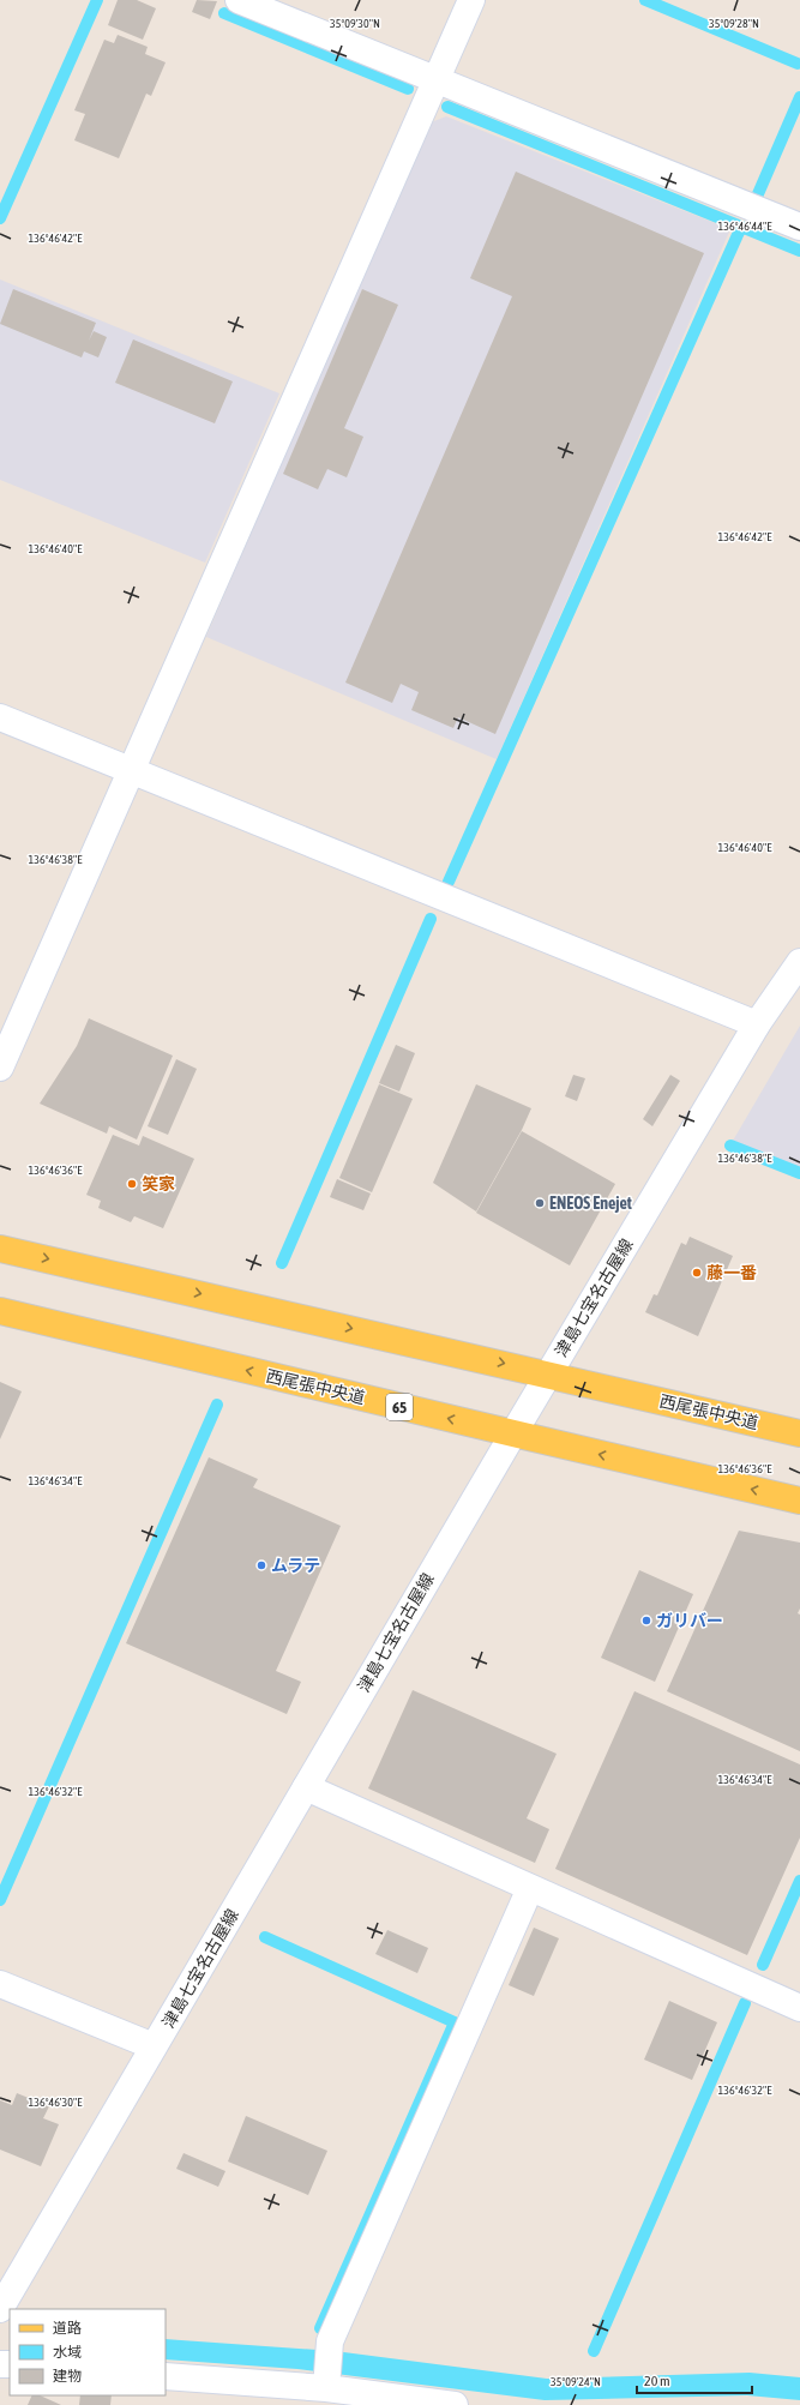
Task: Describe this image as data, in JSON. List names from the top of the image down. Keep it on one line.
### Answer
{"streets":{"main road":["西尾張中央道","65"],"street":["津島七宝名古屋線"]},"crossings":[["津島七宝名古屋線","西尾張中央道"]],"places":["笑家","ENEOS Enejet","藤一番","ムラテ","ガリバー"],"legend":["道路","水域","建物"],"scale_bar":"20 m","coordinates":["35°09'30\"N","35°09'28\"N","136°46'44\"E","136°46'42\"E","136°46'40\"E","136°46'38\"E","136°46'36\"E","136°46'34\"E","136°46'32\"E","136°46'30\"E","35°09'24\"N"]}
